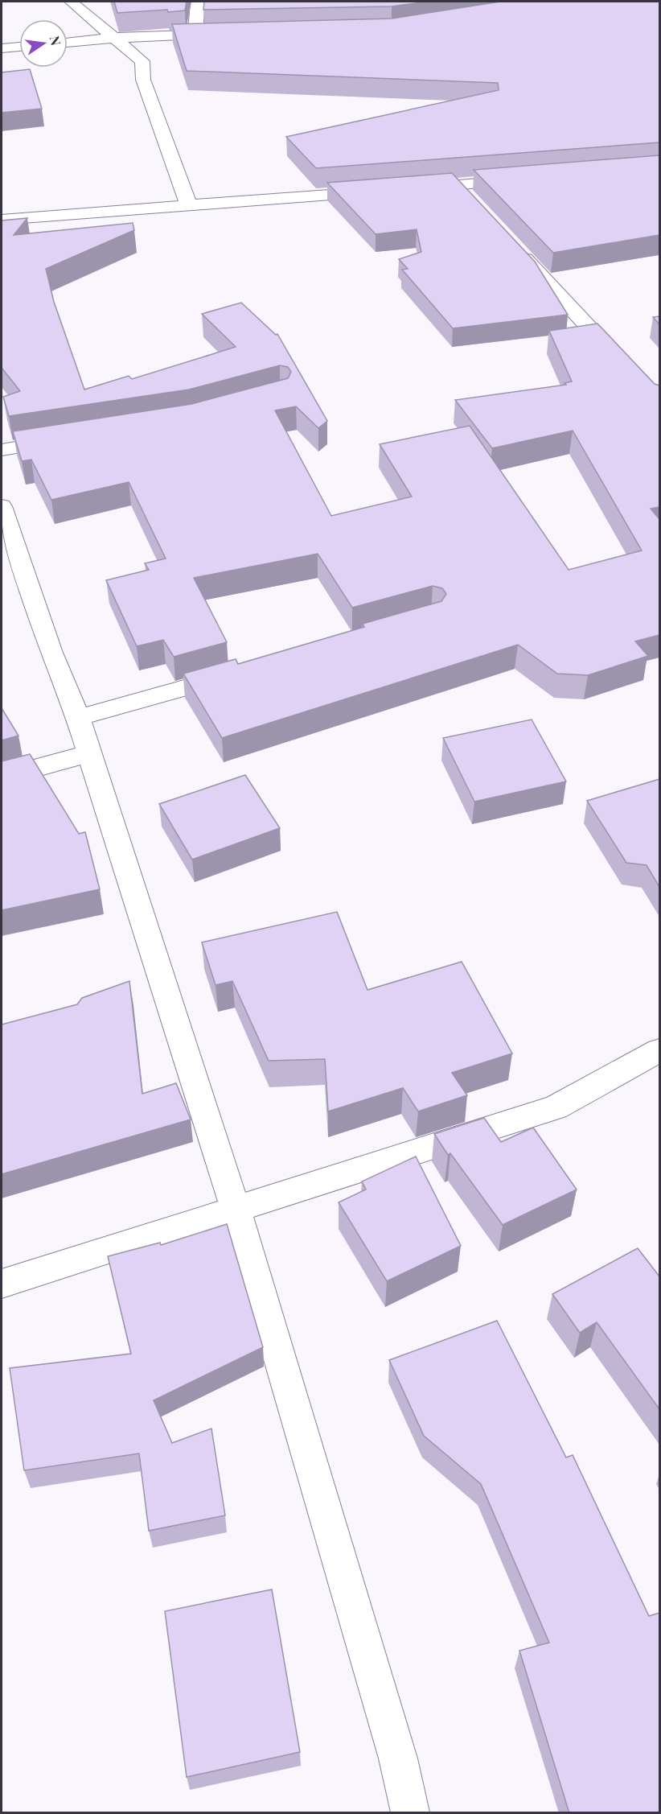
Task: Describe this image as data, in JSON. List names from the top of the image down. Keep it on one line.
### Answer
{"north":"right"}
